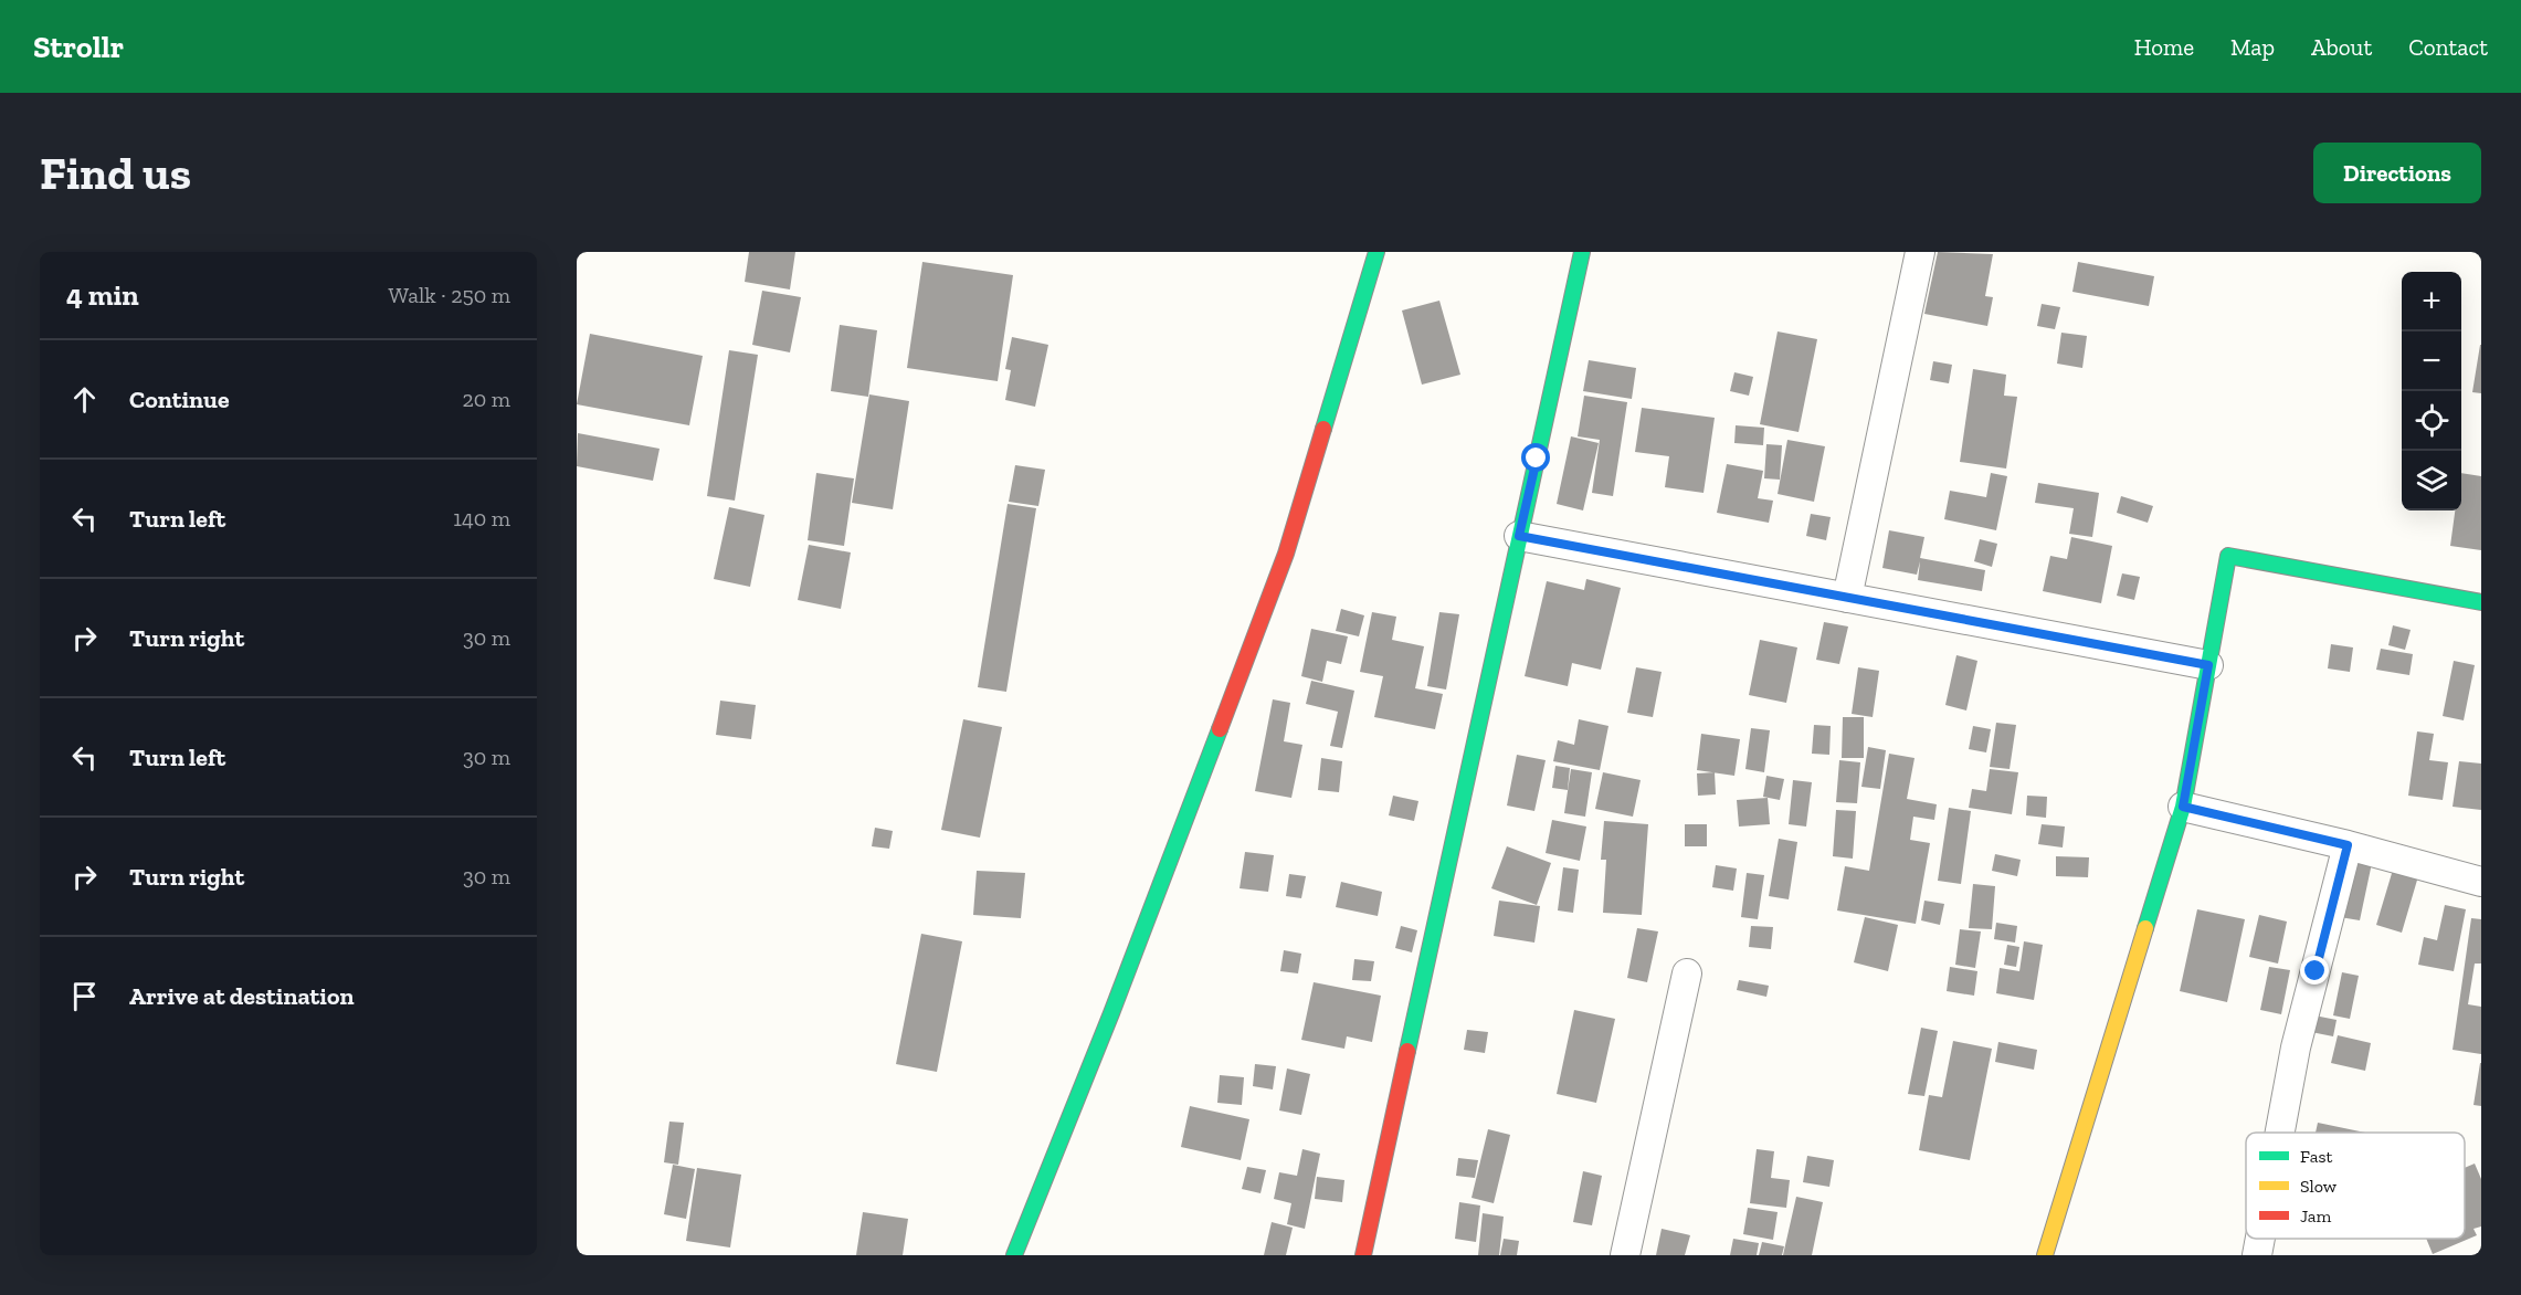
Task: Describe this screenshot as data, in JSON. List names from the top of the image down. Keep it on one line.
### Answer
{"legend":["Fast","Slow","Jam"],"page":{"header":"Strollr","nav":["Home","Map","About","Contact"],"buttons":"Directions","title":"Find us","heading":["4 min","Walk · 250 m"],"map_buttons":["+","−"],"list":[["Continue","20 m"],["Turn left","140 m"],["Turn right","30 m"],["Turn left","30 m"],["Turn right","30 m"],"Arrive at destination"]}}
